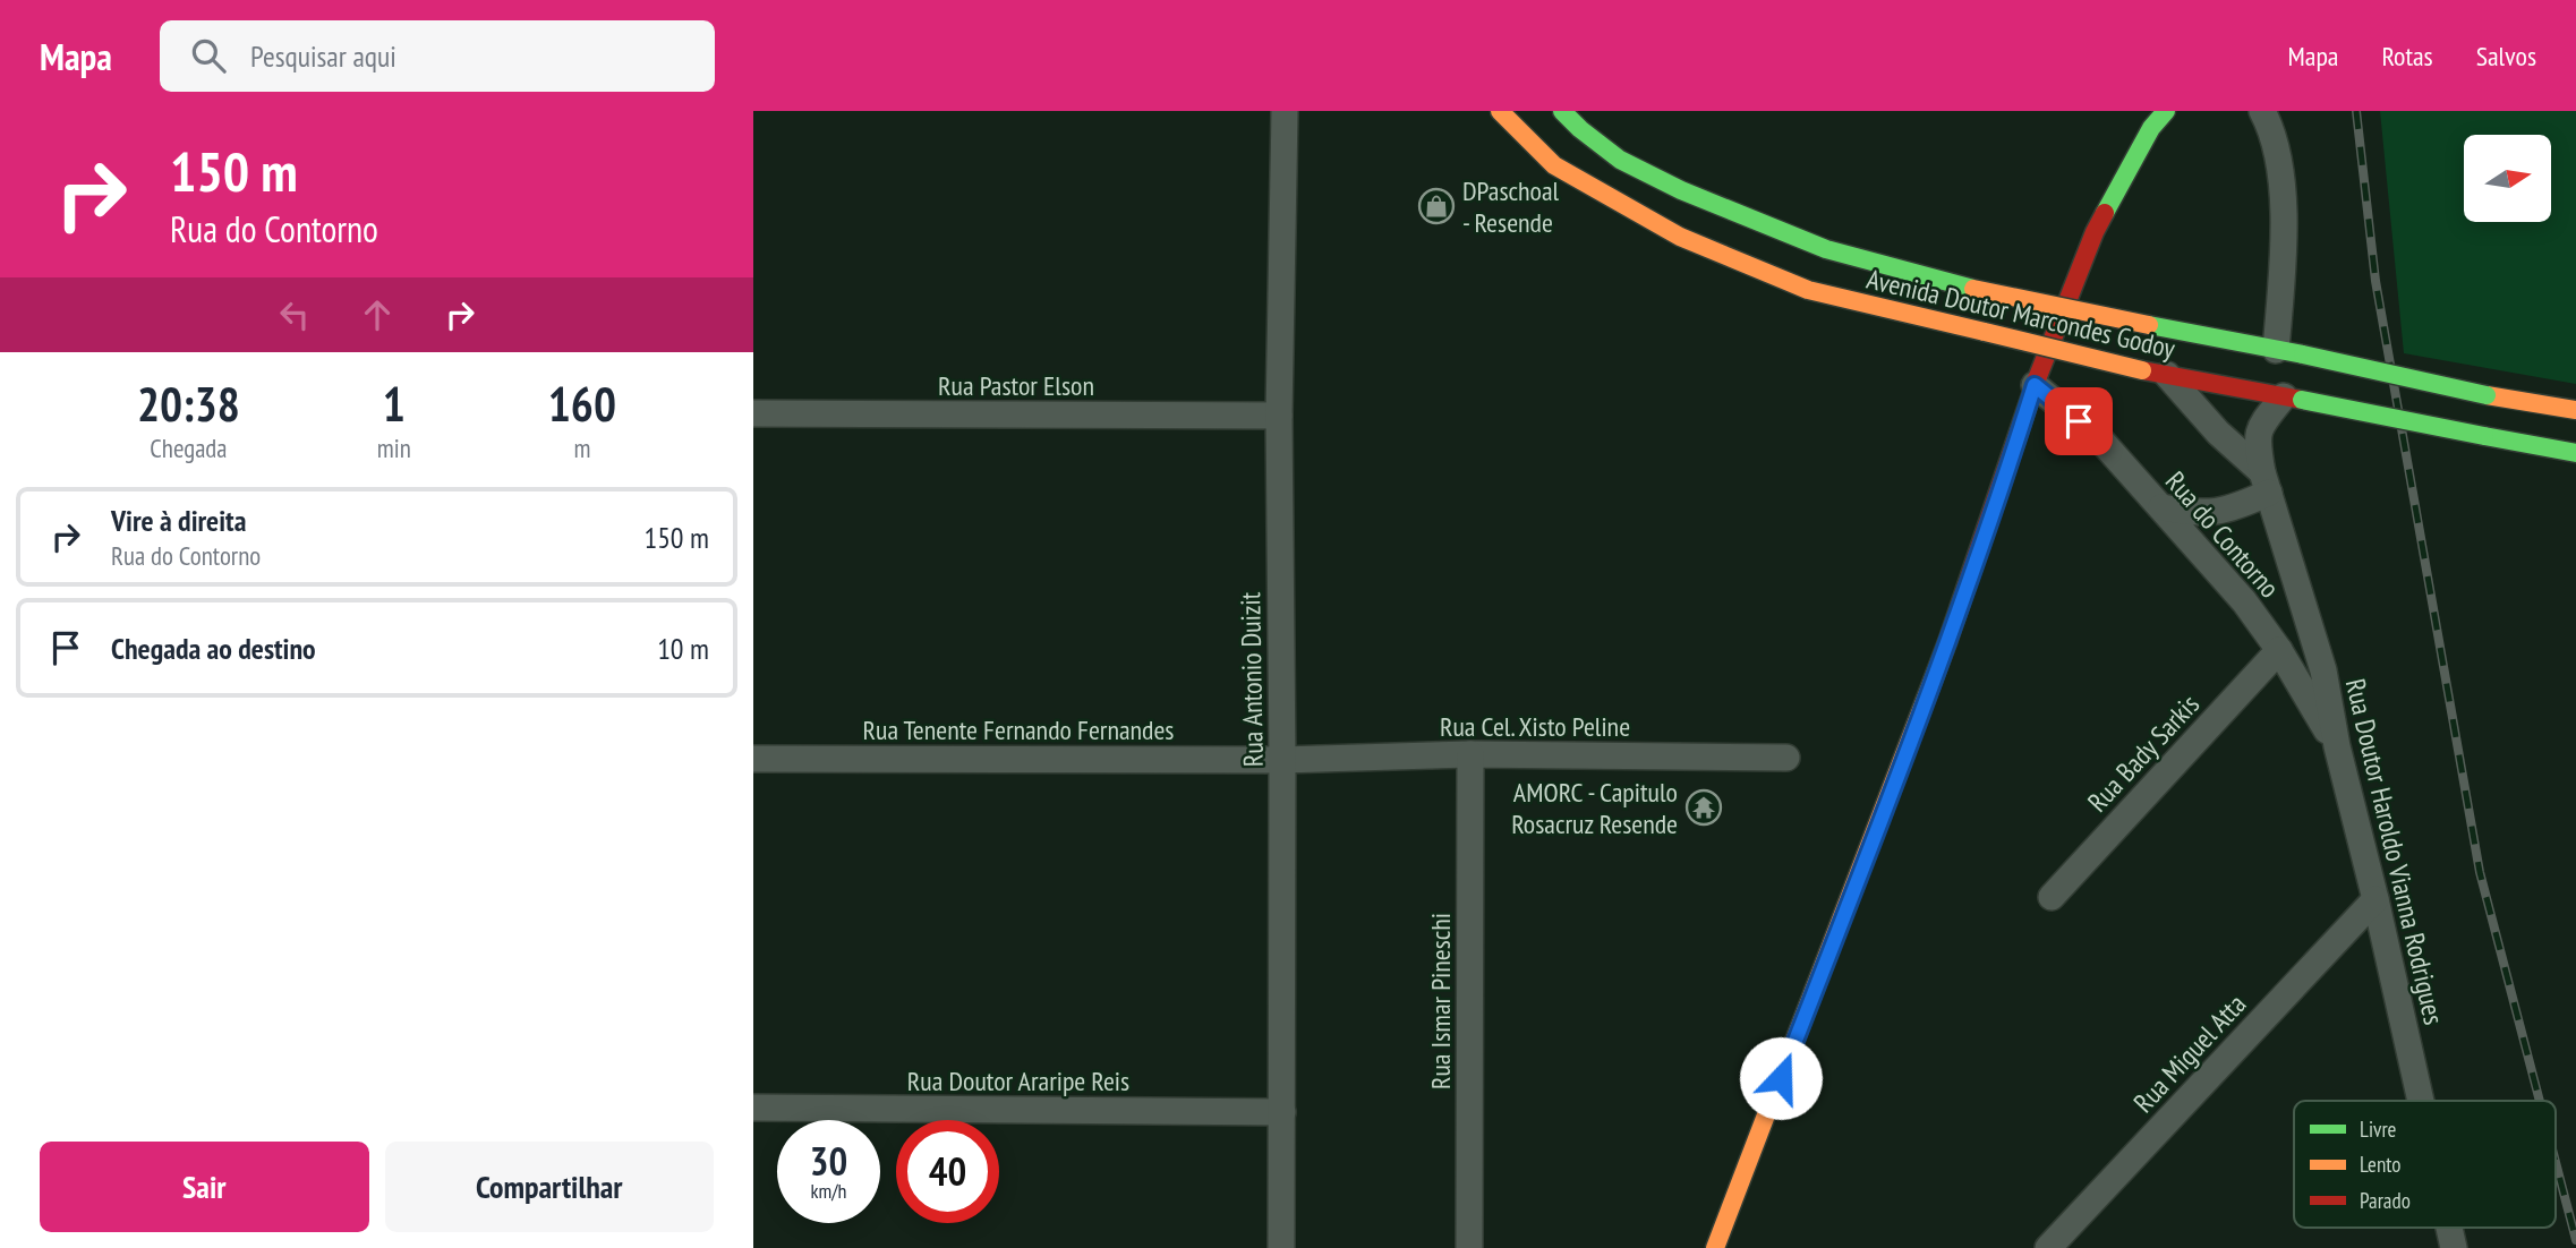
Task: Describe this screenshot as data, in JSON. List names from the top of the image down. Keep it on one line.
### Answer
{"streets":{"main road":["Avenida Doutor Marcondes Godoy"],"street":["Rua Pastor Elson","Rua do Contorno","Rua Antonio Duizit","Rua Cel. Xisto Peline","Rua Tenente Fernando Fernandes","Rua Bady Sarkis","Rua Doutor Haroldo Vianna Rodrigues","Rua Ismar Pineschi","Rua Miguel Atta","Rua Doutor Araripe Reis"]},"crossings":[["Avenida Doutor Marcondes Godoy","Rua Doutor Haroldo Vianna Rodrigues"],["Rua Pastor Elson","Rua Antonio Duizit"],["Rua do Contorno","Rua Bady Sarkis"],["Rua do Contorno","Rua Doutor Haroldo Vianna Rodrigues"],["Rua Antonio Duizit","Rua Cel. Xisto Peline"],["Rua Antonio Duizit","Rua Tenente Fernando Fernandes"],["Rua Antonio Duizit","Rua Doutor Araripe Reis"],["Rua Cel. Xisto Peline","Rua Tenente Fernando Fernandes"],["Rua Cel. Xisto Peline","Rua Ismar Pineschi"],["Rua Doutor Haroldo Vianna Rodrigues","Rua Miguel Atta"]],"places":{"shop":["DPaschoal - Resende"],"temple":["AMORC - Capitulo Rosacruz Resende"]},"legend":["Livre","Lento","Parado"],"north":"right","page":{"header":"Mapa","search":"Pesquisar aqui","nav":["Mapa","Rotas","Salvos"],"turn":["150 m","Rua do Contorno"],"eta":["20:38","Chegada","1","min","160","m"],"list":[{"name":"Vire à direita","note":"Rua do Contorno","value":"150 m"},{"name":"Chegada ao destino","value":"10 m"}],"speed":"30 km/h","limit":"40","buttons":["Sair","Compartilhar"]}}
